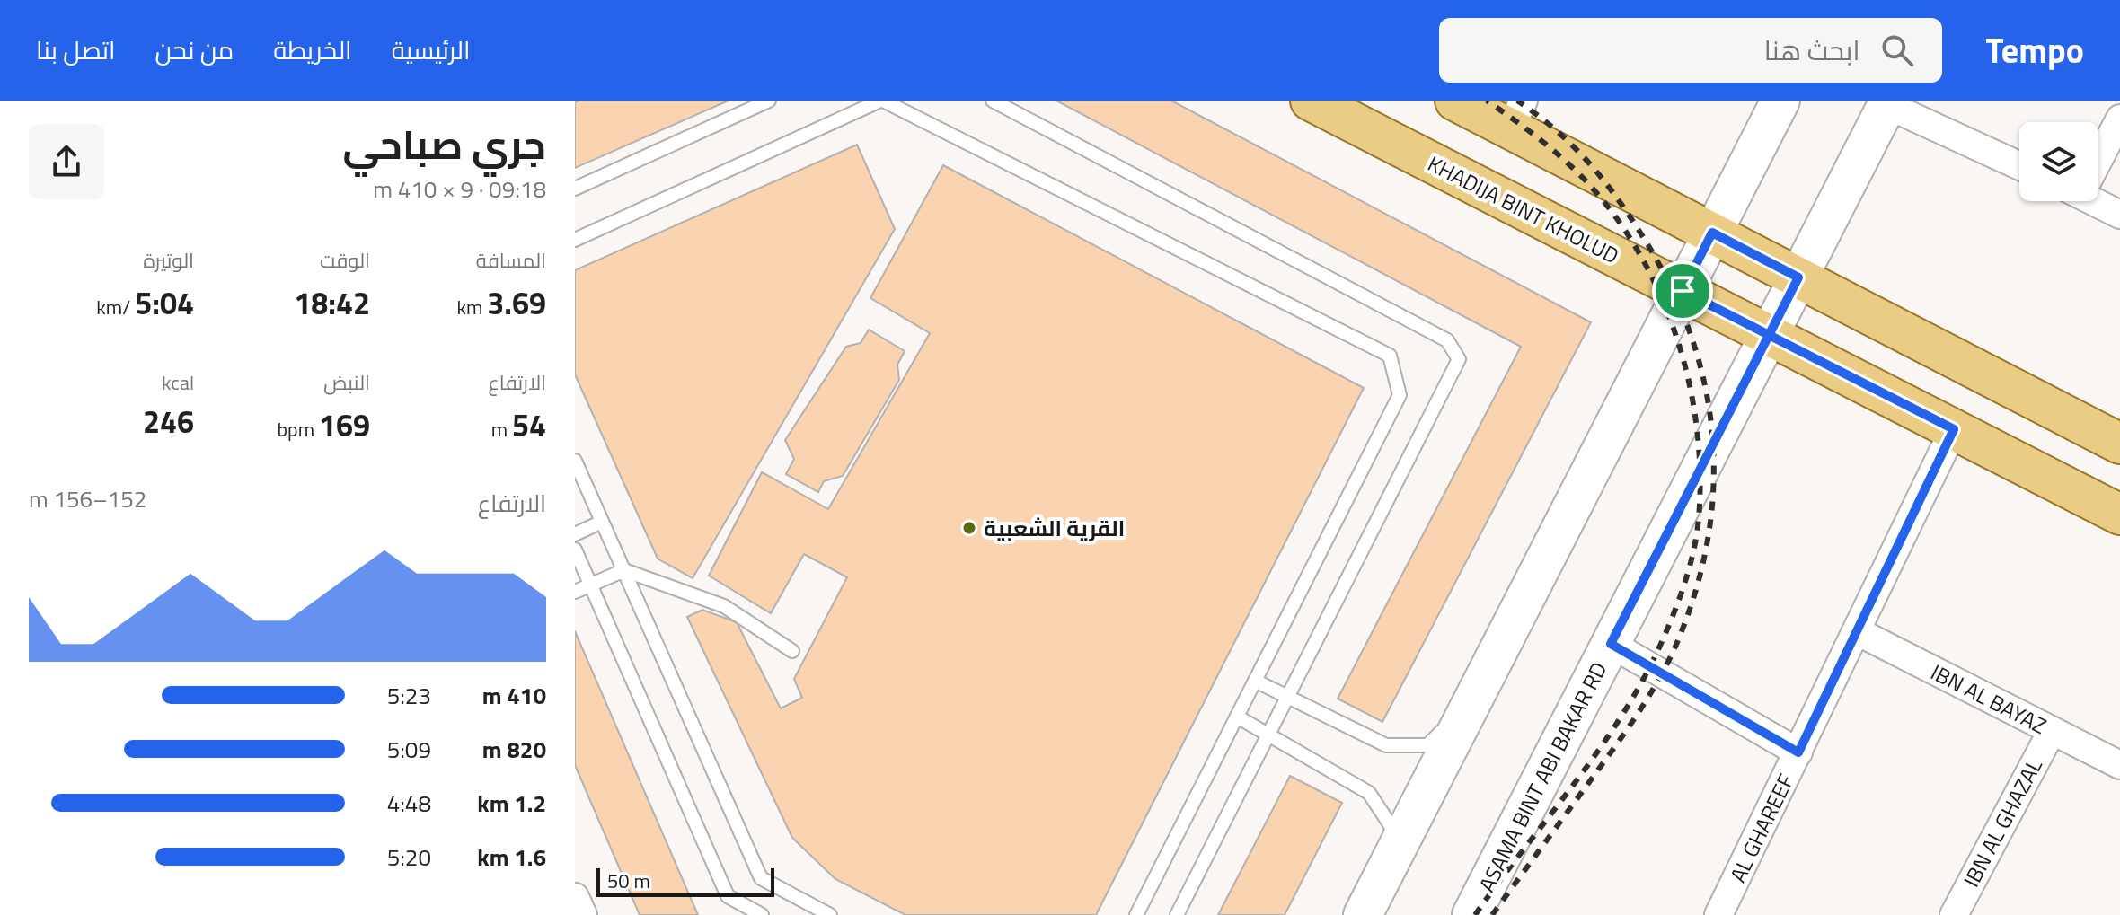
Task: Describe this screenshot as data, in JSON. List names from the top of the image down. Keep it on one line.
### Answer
{"streets":{"main road":["KHADIJA BINT KHOLUD","ASAMA BINT ABI BAKAR RD"],"street":["IBN AL BAYAZ","IBN AL GHAZAL","AL GHAREEF"]},"crossings":[["KHADIJA BINT KHOLUD","ASAMA BINT ABI BAKAR RD"],["KHADIJA BINT KHOLUD","AL GHAREEF"],["IBN AL BAYAZ","IBN AL GHAZAL"],["IBN AL BAYAZ","AL GHAREEF"]],"places":["القرية الشعبية"],"scale_bar":"50 m","page":{"header":"Tempo","search":"ابحث هنا","nav":["الرئيسية","الخريطة","من نحن","اتصل بنا"],"heading":["جري صباحي","09:18 · 9 × 410 m"],"stats":[["المسافة","3.69 km"],["الوقت","18:42"],["الوتيرة","5:04 /km"],["الارتفاع","54 m"],["النبض","169 bpm"],["kcal","246"]],"chart":["الارتفاع","152–156 m"],"list":[{"name":"410 m","note":"5:23"},{"name":"820 m","note":"5:09"},{"name":"1.2 km","note":"4:48"},{"name":"1.6 km","note":"5:20"}],"scale":"50 m"}}
